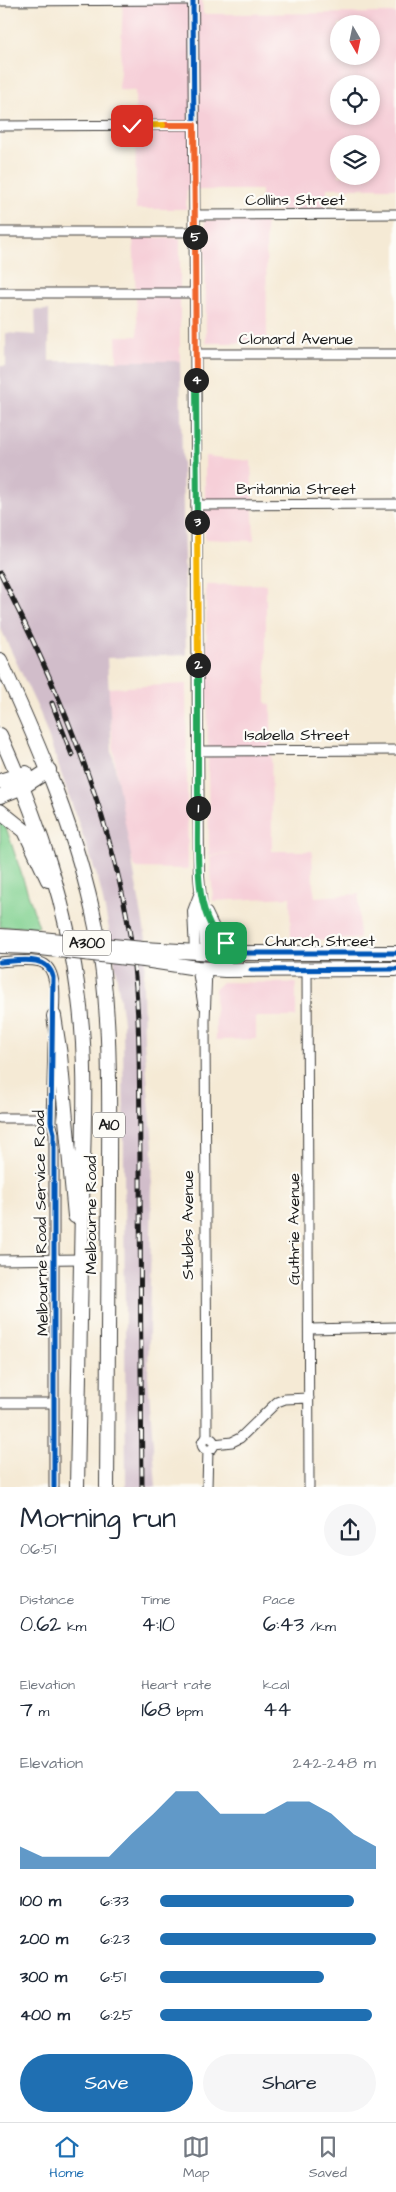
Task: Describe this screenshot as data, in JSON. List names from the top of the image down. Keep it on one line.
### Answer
{"streets":{"highway":["Church Street","A300","A10","Melbourne Road"],"street":["Collins Street","Clonard Avenue","Britannia Street","Isabella Street","Melbourne Road Service Road","Stubbs Avenue","Guthrie Avenue"]},"crossings":[["Church Street","Stubbs Avenue"],["Church Street","Guthrie Avenue"],["A10","Melbourne Road"]],"north":"bottom","page":{"pins":["5","4","3","2","1"],"heading":["Morning run","06:51"],"stats":[["Distance","0.62 km"],["Time","4:10"],["Pace","6:43 /km"],["Elevation","7 m"],["Heart rate","168 bpm"],["kcal","44"]],"chart":["Elevation","242–248 m"],"list":[{"name":"100 m","note":"6:33"},{"name":"200 m","note":"6:23"},{"name":"300 m","note":"6:51"},{"name":"400 m","note":"6:25"}],"buttons":["Save","Share"],"tabs":["Home","Map","Saved"]}}
